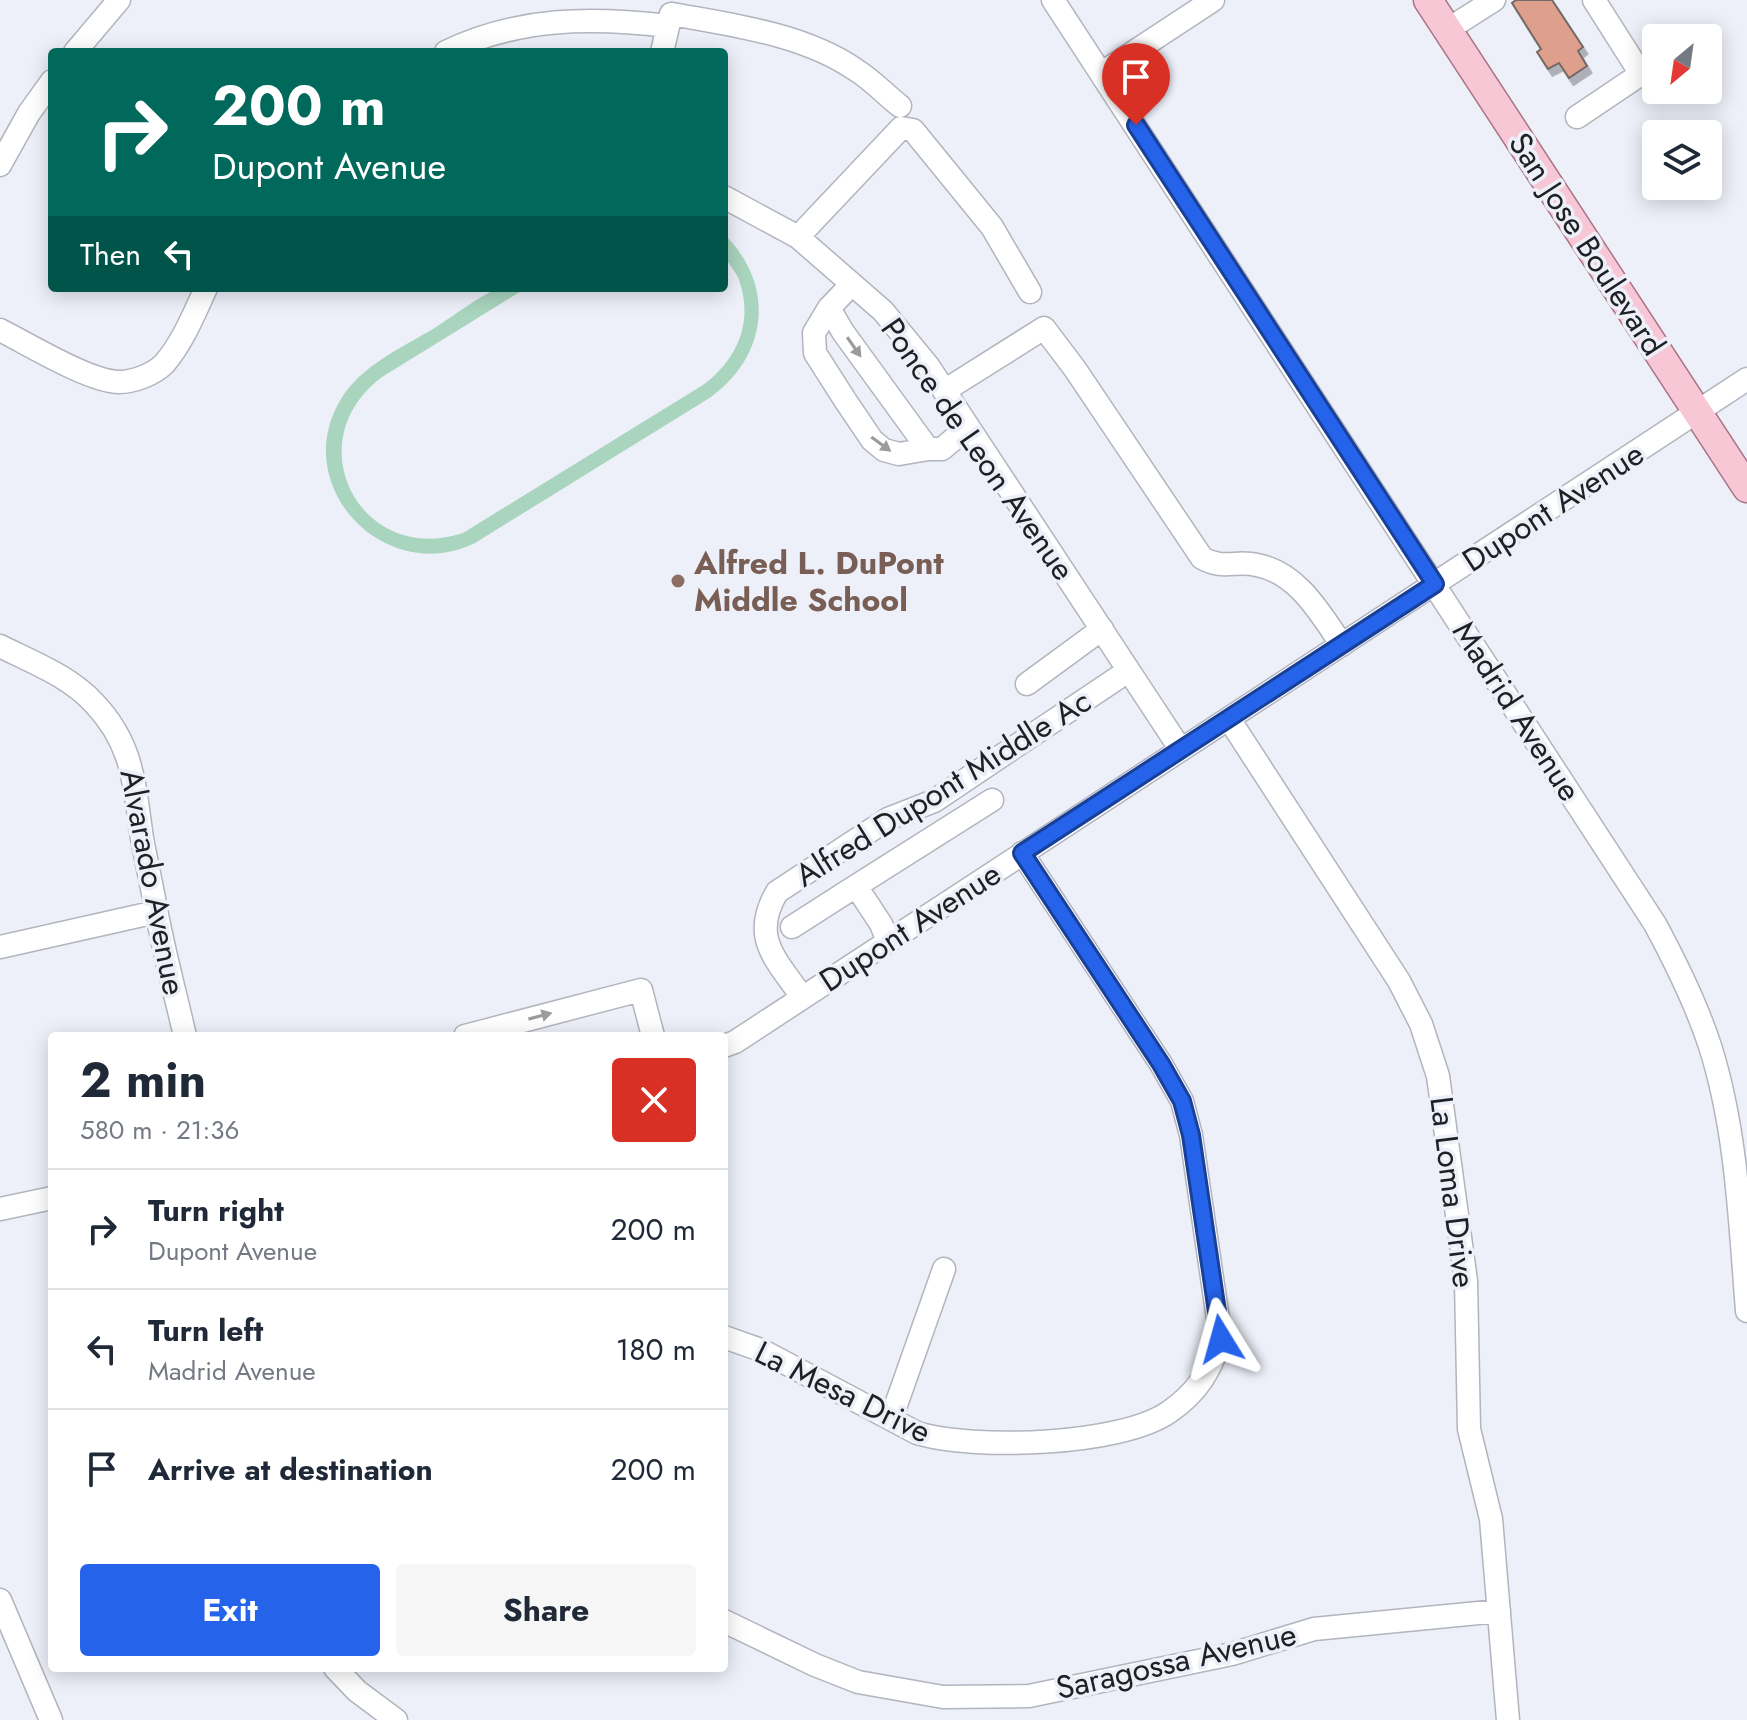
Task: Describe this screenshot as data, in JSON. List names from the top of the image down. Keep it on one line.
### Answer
{"streets":{"main road":["San Jose Boulevard"],"street":["Ponce de Leon Avenue","Dupont Avenue","Madrid Avenue","Alfred Dupont Middle Ac","Alvarado Avenue","La Loma Drive","La Mesa Drive","Saragossa Avenue"]},"crossings":[["San Jose Boulevard","Dupont Avenue"],["Ponce de Leon Avenue","Dupont Avenue"],["Ponce de Leon Avenue","Alfred Dupont Middle Ac"],["Dupont Avenue","Madrid Avenue"],["Dupont Avenue","Alfred Dupont Middle Ac"],["Dupont Avenue","La Loma Drive"],["Dupont Avenue","La Mesa Drive"],["La Loma Drive","Saragossa Avenue"]],"places":["Alfred L. DuPont Middle School"],"north":"bottom left","page":{"turn":["200 m","Dupont Avenue"],"then":"Then","heading":["2 min","580 m · 21:36"],"list":[{"name":"Turn right","note":"Dupont Avenue","value":"200 m"},{"name":"Turn left","note":"Madrid Avenue","value":"180 m"},{"name":"Arrive at destination","value":"200 m"}],"buttons":["Exit","Share"]}}
